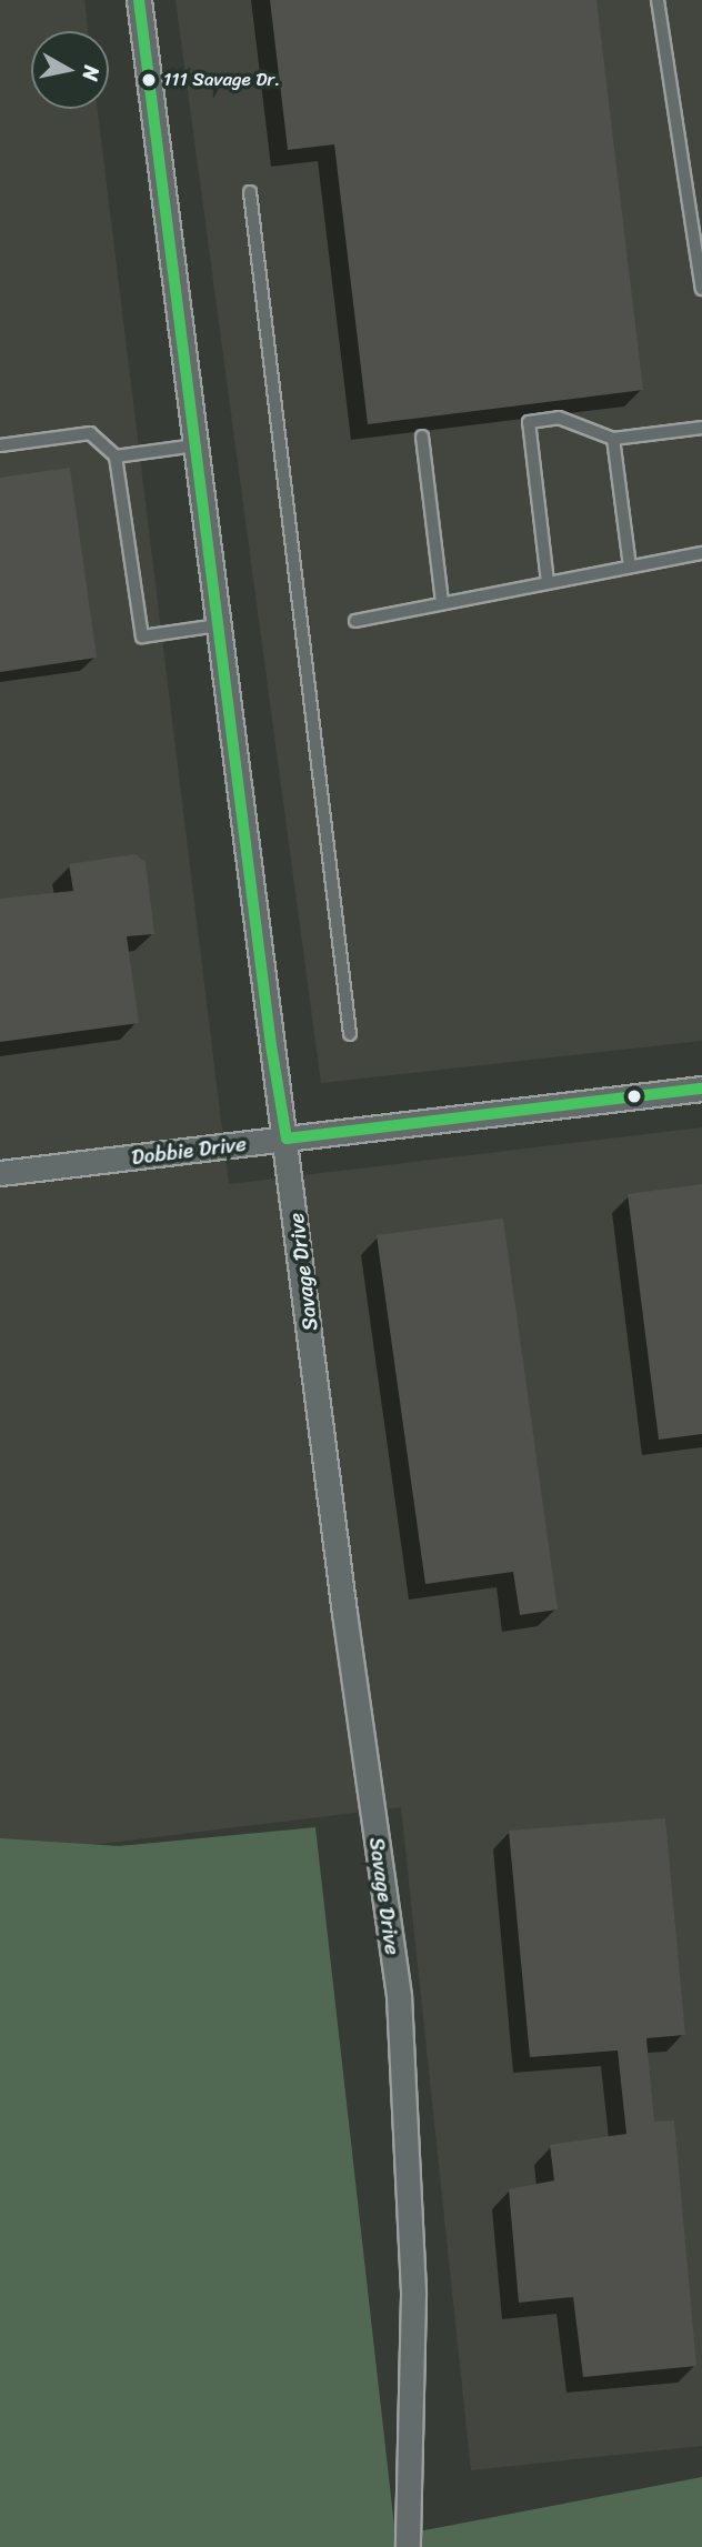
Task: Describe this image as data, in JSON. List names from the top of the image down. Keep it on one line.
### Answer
{"streets":{"street":["Dobbie Drive","Savage Drive"]},"crossings":[["Dobbie Drive","Savage Drive"]],"places":["111 Savage Dr."],"north":"right"}
